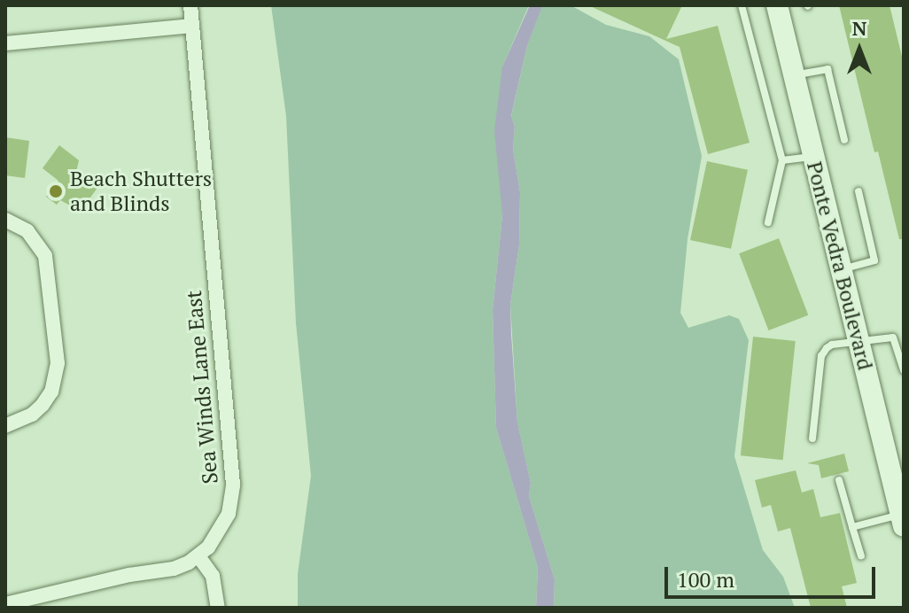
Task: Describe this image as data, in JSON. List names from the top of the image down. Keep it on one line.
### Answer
{"streets":{"street":["Ponte Vedra Boulevard","Sea Winds Lane East"]},"places":["Beach Shutters and Blinds"],"scale_bar":"100 m","north":"top"}
